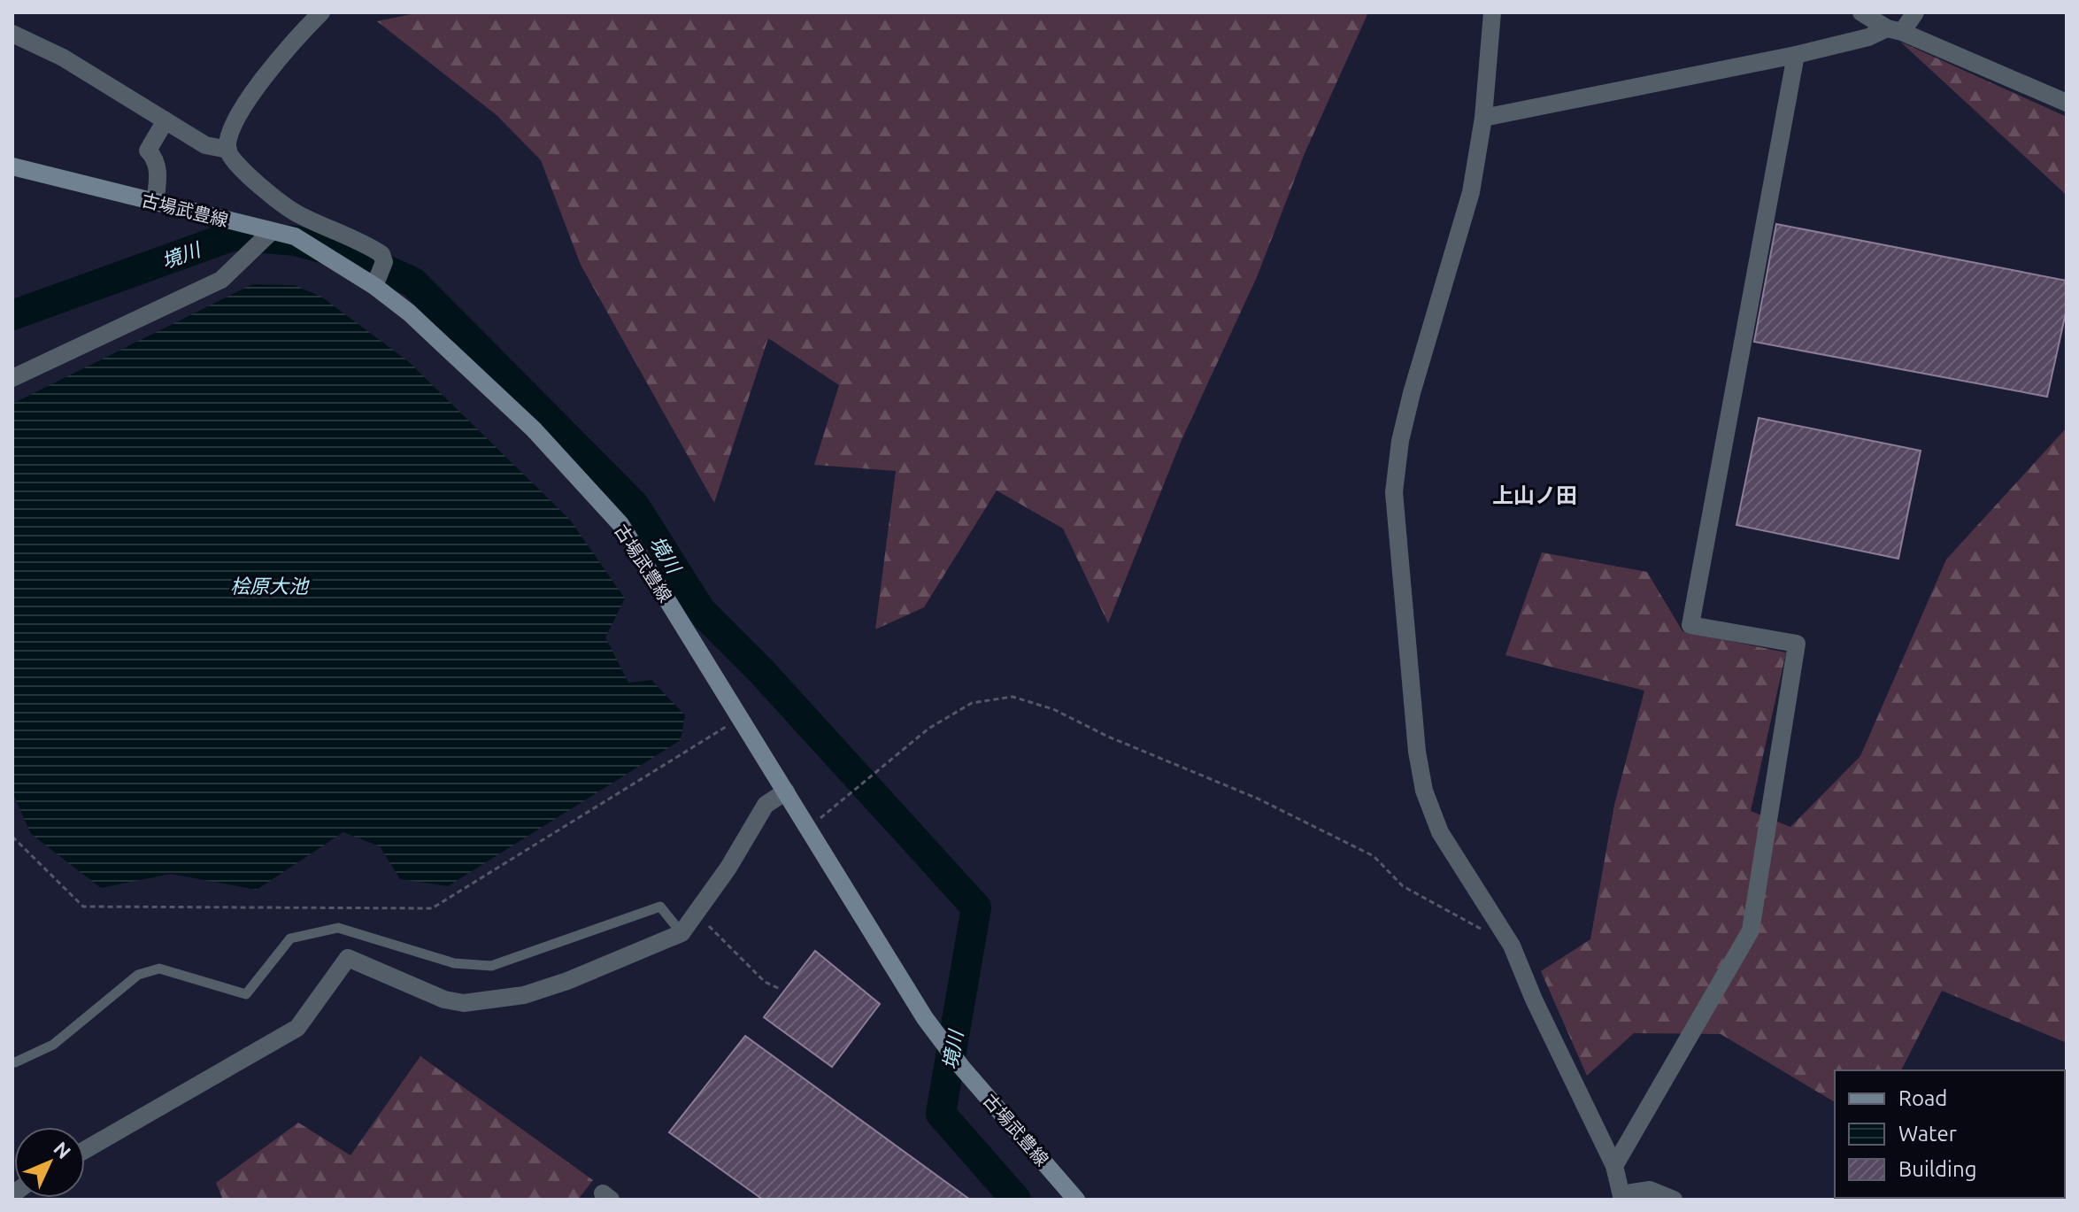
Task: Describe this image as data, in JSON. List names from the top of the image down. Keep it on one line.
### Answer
{"streets":{"main road":["古場武豊線"]},"districts":["上山ノ田"],"water":["境川","桧原大池"],"legend":["Road","Water","Building"],"north":"top right"}
